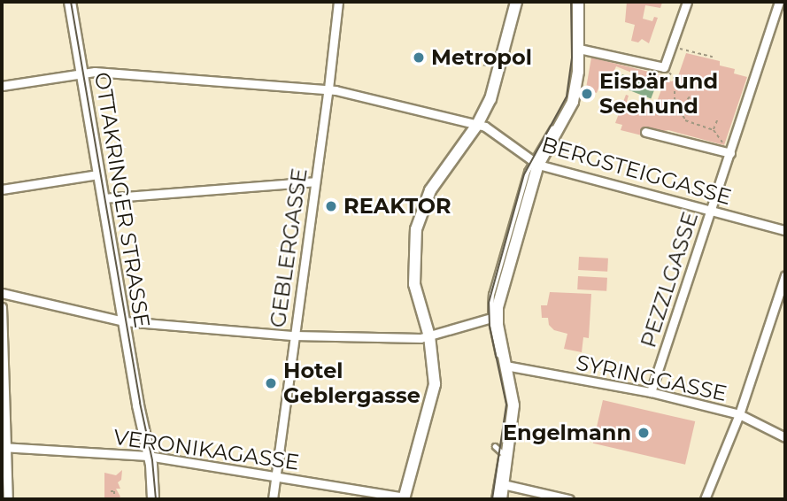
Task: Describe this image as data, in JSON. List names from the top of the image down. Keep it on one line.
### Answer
{"streets":{"main road":["OTTAKRINGER STRASSE"],"street":["BERGSTEIGGASSE","GEBLERGASSE","PEZZLGASSE","SYRINGGASSE","VERONIKAGASSE"]},"crossings":[["BERGSTEIGGASSE","OTTAKRINGER STRASSE"],["BERGSTEIGGASSE","GEBLERGASSE"],["BERGSTEIGGASSE","PEZZLGASSE"],["OTTAKRINGER STRASSE","VERONIKAGASSE"],["GEBLERGASSE","VERONIKAGASSE"],["PEZZLGASSE","SYRINGGASSE"]],"places":["Metropol","Eisbär und Seehund","REAKTOR","Hotel Geblergasse","Engelmann"]}
